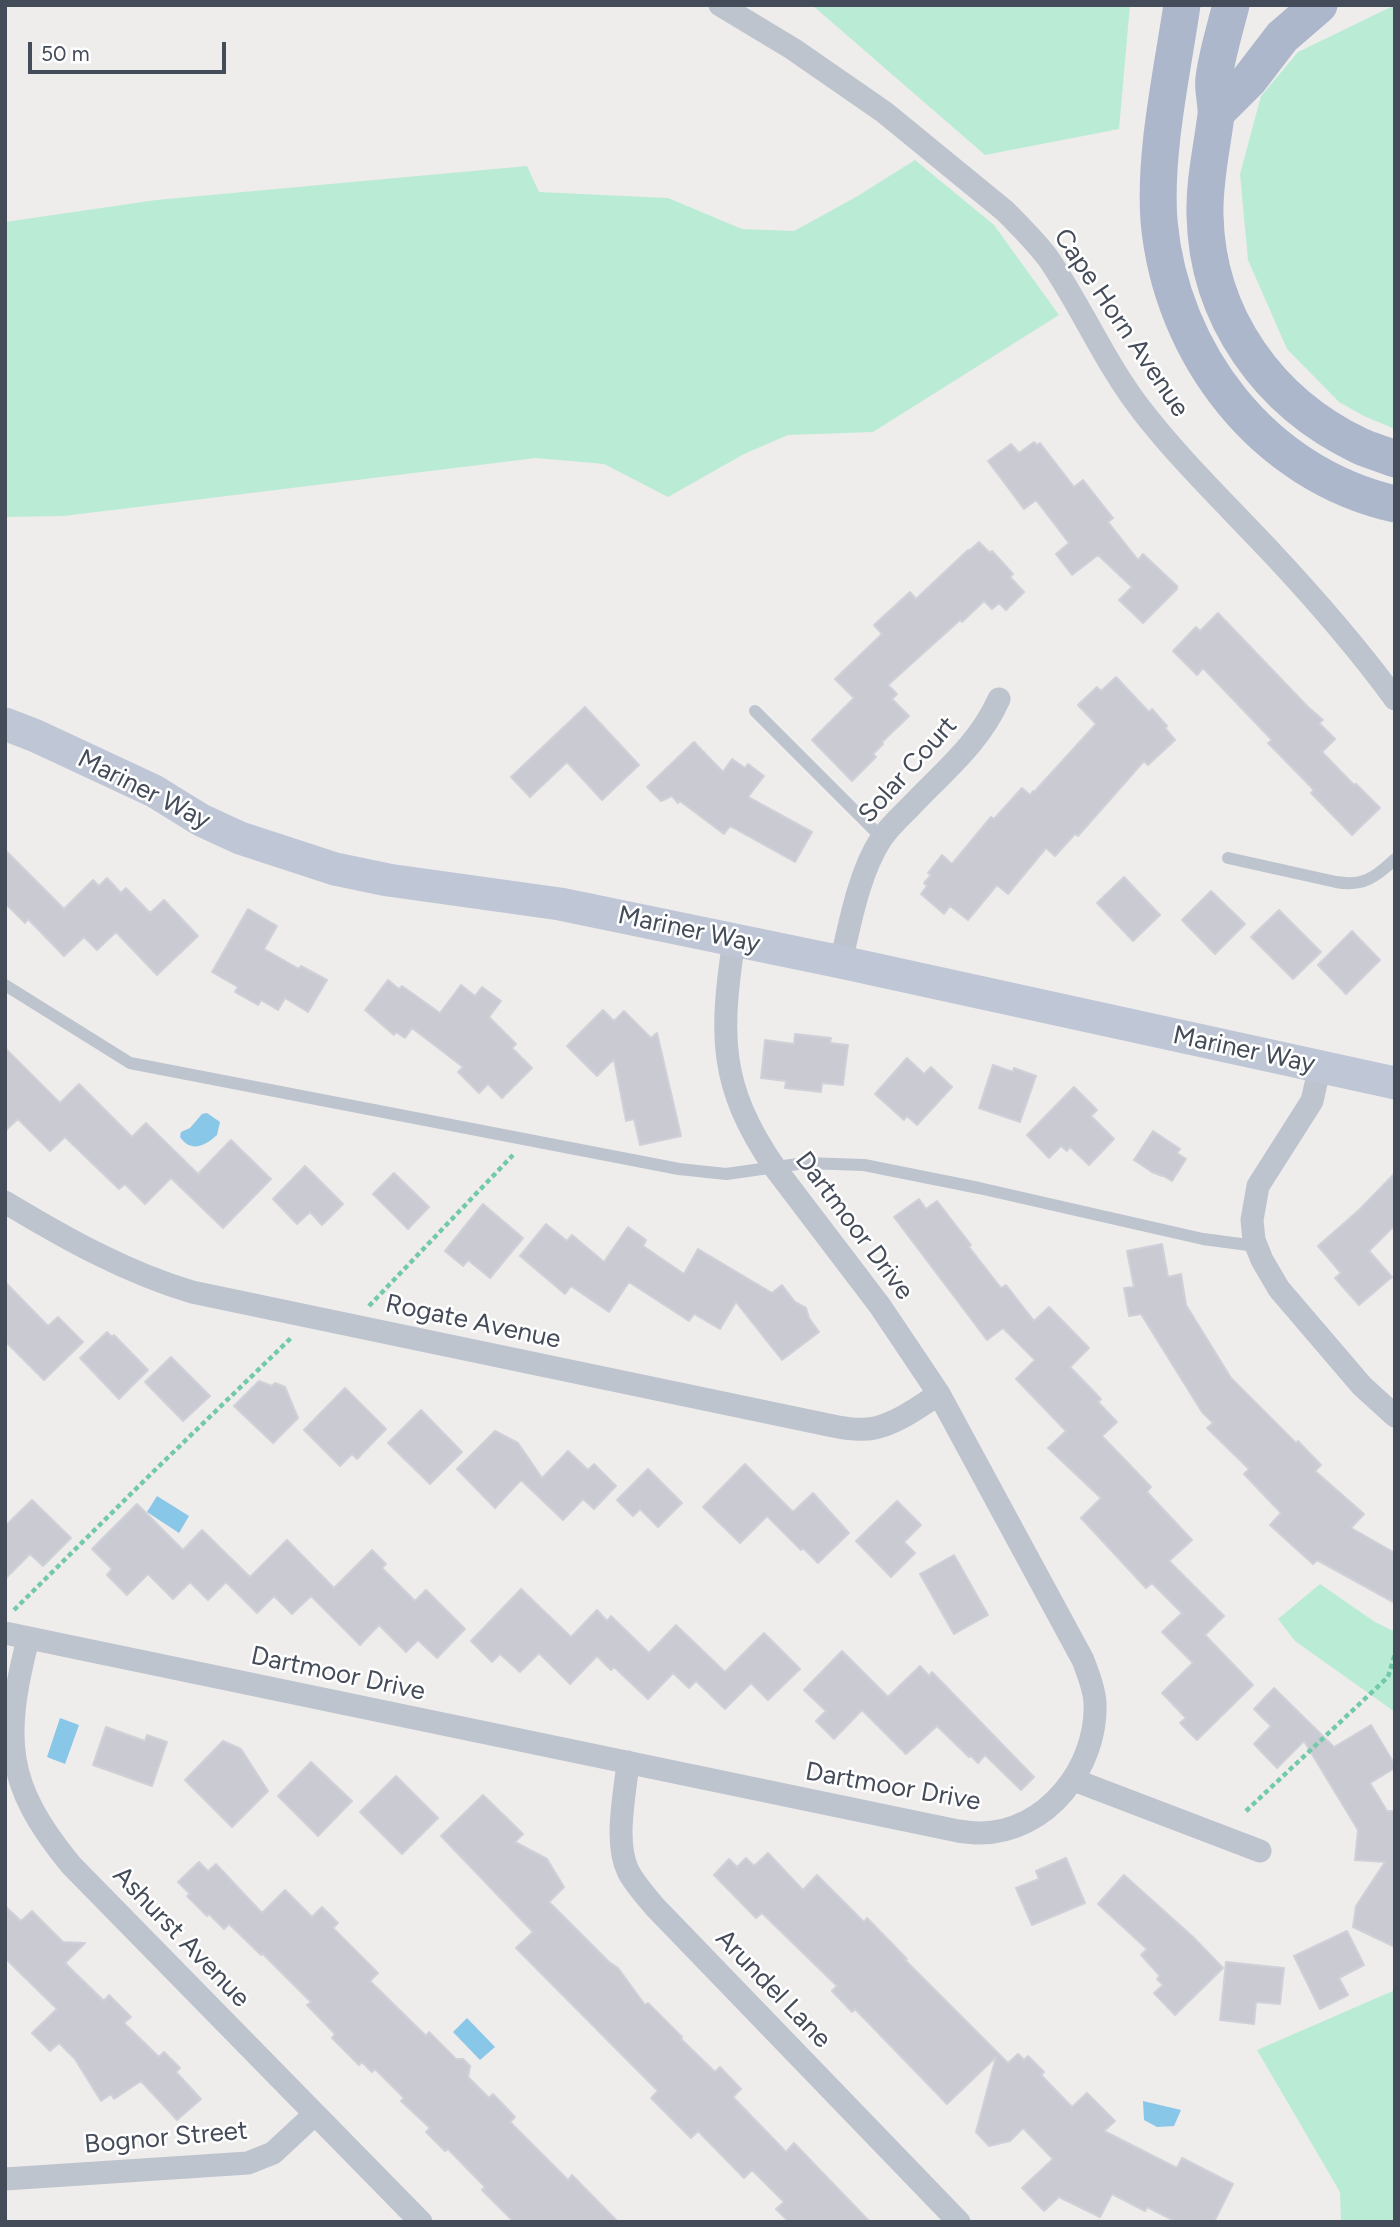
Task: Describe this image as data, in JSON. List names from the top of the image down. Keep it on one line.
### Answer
{"streets":{"main road":["Mariner Way"],"street":["Cape Horn Avenue","Solar Court","Dartmoor Drive","Rogate Avenue","Ashurst Avenue","Arundel Lane","Bognor Street"]},"crossings":[["Solar Court","Mariner Way"],["Mariner Way","Dartmoor Drive"],["Dartmoor Drive","Rogate Avenue"],["Dartmoor Drive","Ashurst Avenue"],["Dartmoor Drive","Arundel Lane"],["Ashurst Avenue","Bognor Street"]],"scale_bar":"50 m"}
